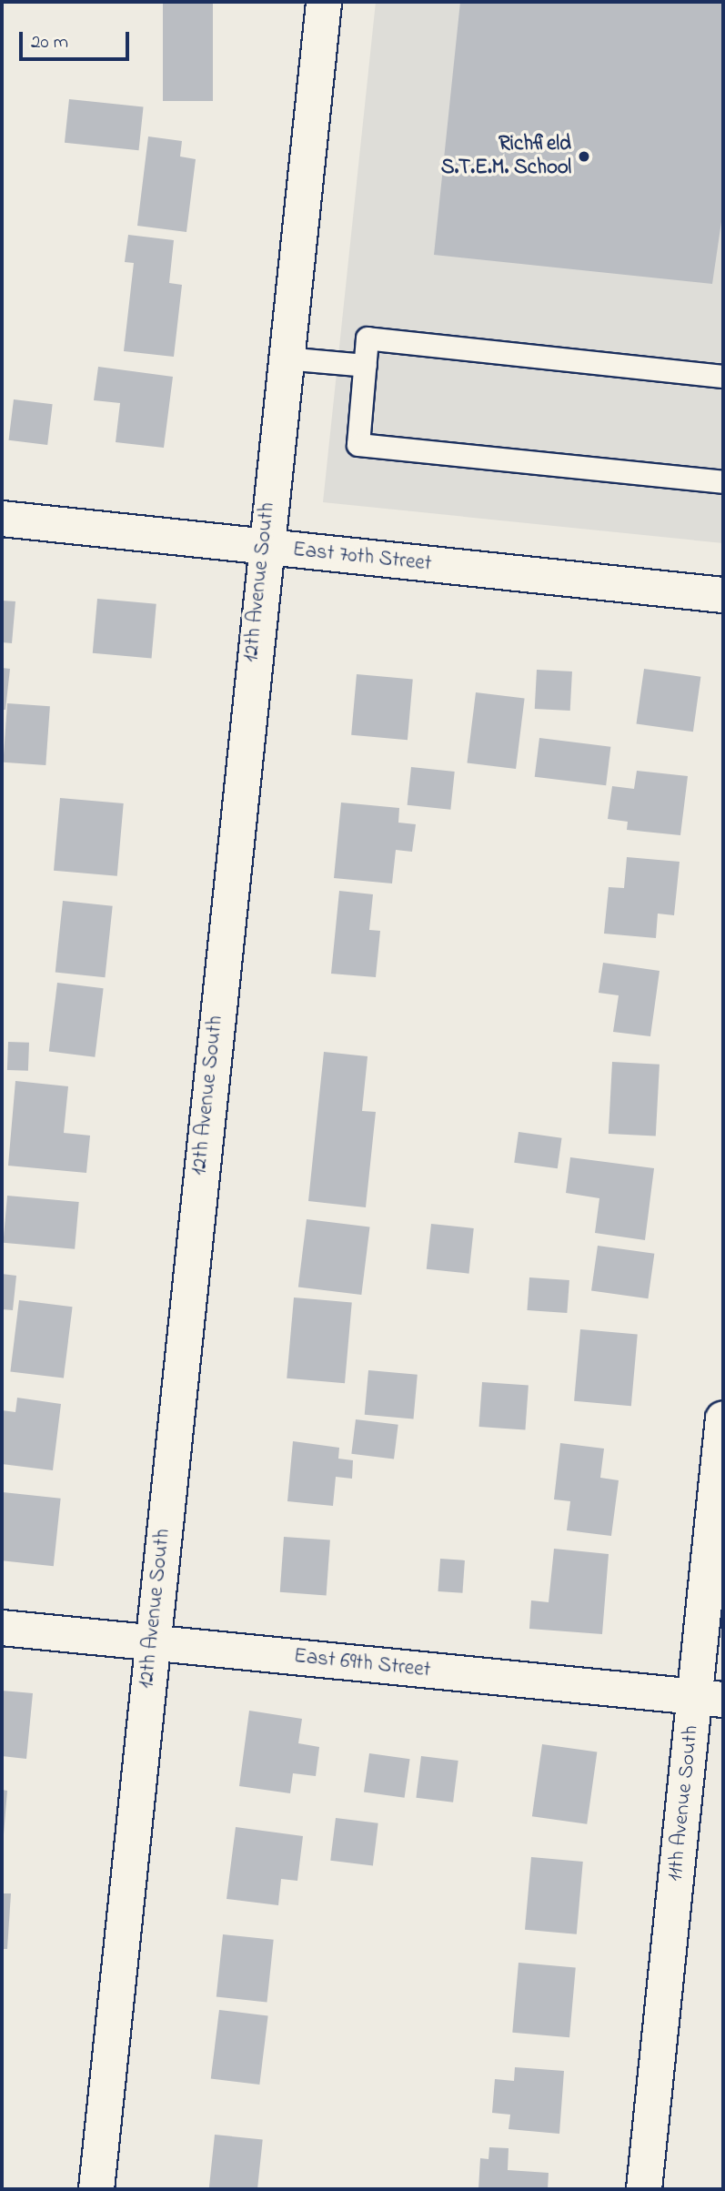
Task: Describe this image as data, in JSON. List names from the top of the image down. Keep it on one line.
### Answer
{"streets":{"street":["East 70th Street","12th Avenue South","East 69th Street","11th Avenue South"]},"crossings":[["East 70th Street","12th Avenue South"],["12th Avenue South","East 69th Street"],["East 69th Street","11th Avenue South"]],"places":["Richfield S.T.E.M. School"],"scale_bar":"20 m"}
